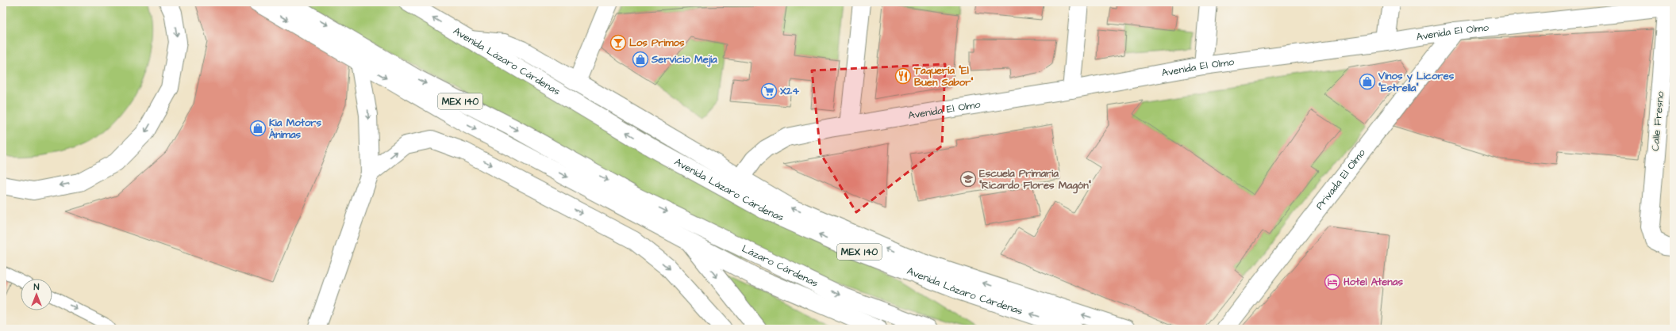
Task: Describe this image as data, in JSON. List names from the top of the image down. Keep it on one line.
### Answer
{"streets":{"main road":["Avenida El Olmo","Avenida Lázaro Cárdenas","MEX 140","Calle Fresno","Privada El Olmo","Lázaro Cárdenas"]},"crossings":[["Avenida El Olmo","Calle Fresno"],["Avenida El Olmo","Privada El Olmo"]],"places":{"bar":["Los Primos"],"shop":["Servicio Mejía","Vinos y Licores \"Estrella\"","Kia Motors Ánimas"],"restaurant":["Taquería \"El Buen Sabor\""],"supermarket":["X24"],"school or university":["Escuela Primaria \"Ricardo Flores Magón\""],"hotel":["Hotel Atenas"]},"north":"top"}
